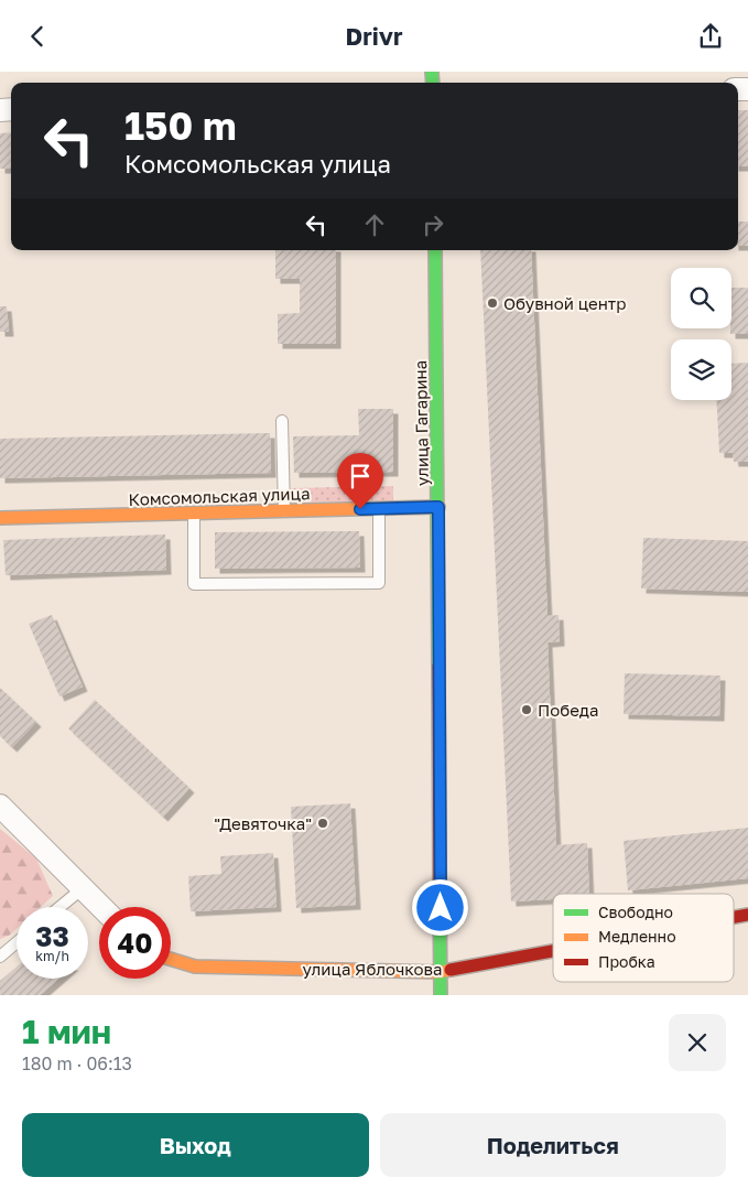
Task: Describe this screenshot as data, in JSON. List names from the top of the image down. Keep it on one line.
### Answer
{"streets":{"street":["улица Гагарина","Комсомольская улица","улица Яблочкова"]},"crossings":[["улица Гагарина","Комсомольская улица"],["улица Гагарина","улица Яблочкова"]],"places":["Обувной центр","Победа","\"Девяточка\""],"legend":["Свободно","Медленно","Пробка"],"page":{"header":"Drivr","turn":["150 m","Комсомольская улица"],"speed":"33 km/h","limit":"40","heading":["1 мин","180 m · 06:13"],"buttons":["Выход","Поделиться"]}}
